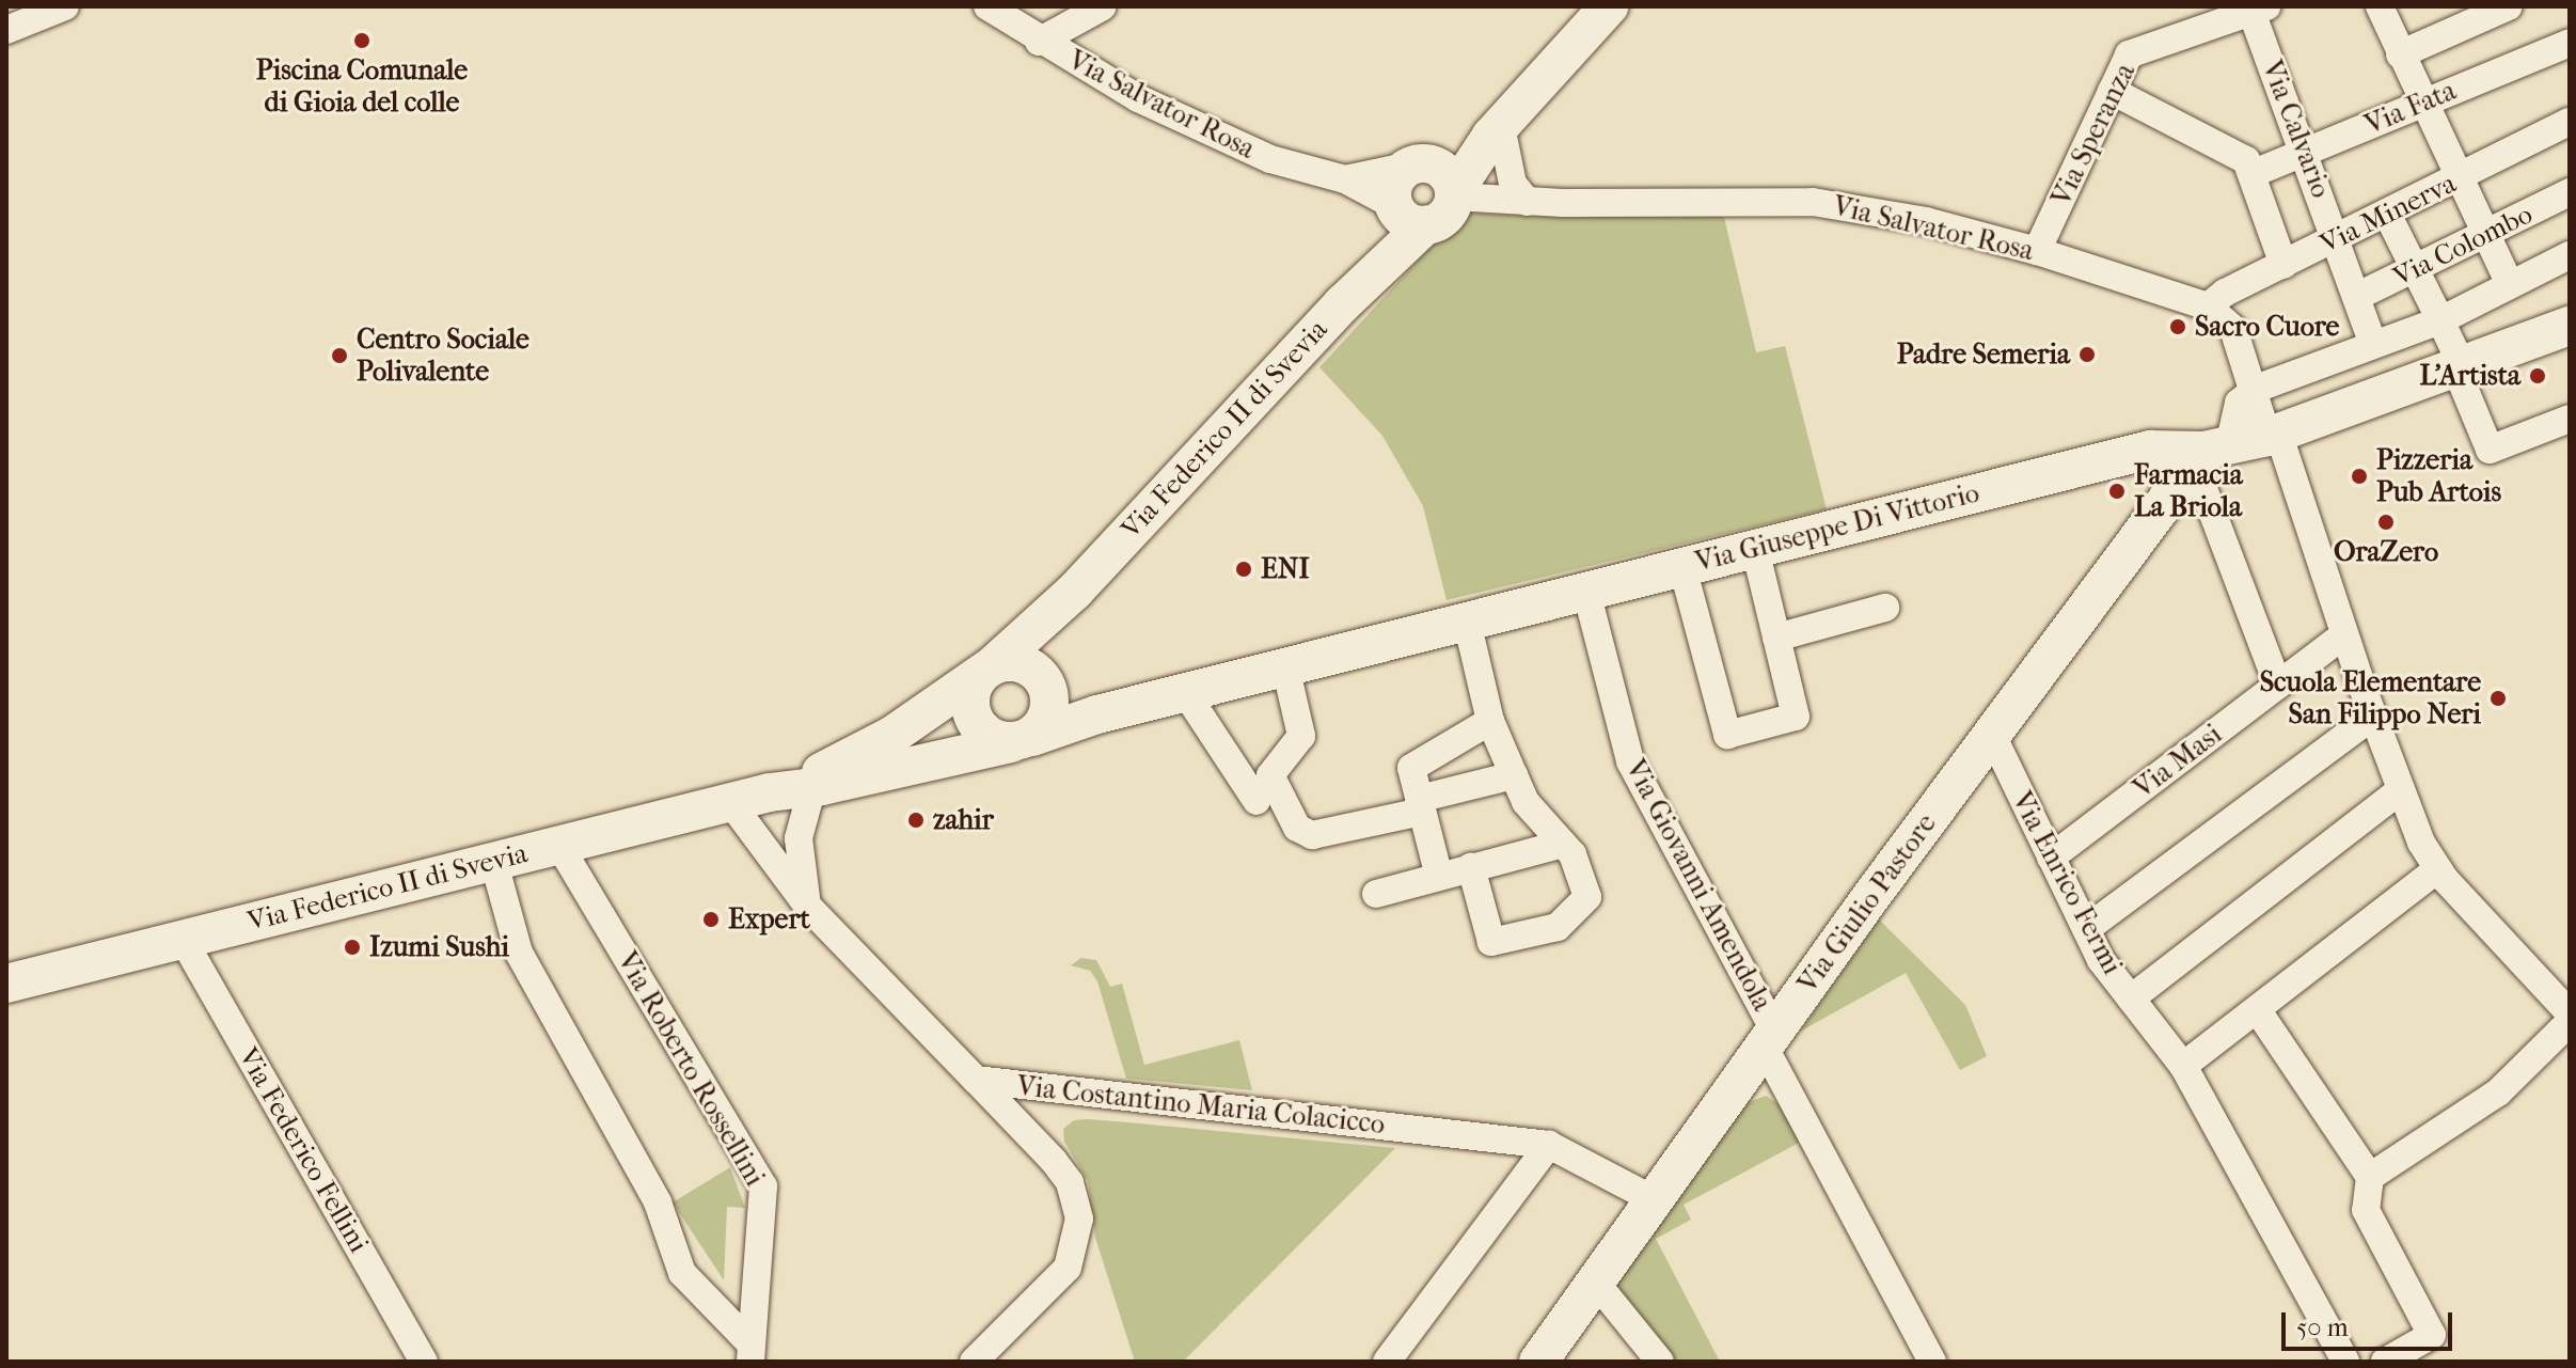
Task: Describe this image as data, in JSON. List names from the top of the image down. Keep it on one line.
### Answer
{"streets":{"main road":["Via Federico II di Svevia","Via Giuseppe Di Vittorio","Via Giulio Pastore"],"street":["Via Salvator Rosa","Via Fata","Via Calvario","Via Speranza","Via Minerva","Via Colombo","Via Masi","Via Enrico Fermi","Via Giovanni Amendola","Via Roberto Rossellini","Via Costantino Maria Colacicco","Via Federico Fellini"]},"crossings":[["Via Salvator Rosa","Via Speranza"],["Via Salvator Rosa","Via Minerva"],["Via Salvator Rosa","Via Federico II di Svevia"],["Via Salvator Rosa","Via Giuseppe Di Vittorio"],["Via Salvator Rosa","Via Masi"],["Via Fata","Via Calvario"],["Via Calvario","Via Speranza"],["Via Calvario","Via Minerva"],["Via Calvario","Via Colombo"],["Via Federico II di Svevia","Via Giuseppe Di Vittorio"],["Via Federico II di Svevia","Via Roberto Rossellini"],["Via Federico II di Svevia","Via Federico Fellini"],["Via Giuseppe Di Vittorio","Via Giovanni Amendola"],["Via Giuseppe Di Vittorio","Via Giulio Pastore"],["Via Masi","Via Enrico Fermi"],["Via Enrico Fermi","Via Giulio Pastore"],["Via Giovanni Amendola","Via Giulio Pastore"],["Via Giulio Pastore","Via Costantino Maria Colacicco"]],"places":["Piscina Comunale di Gioia del colle","Sacro Cuore","Padre Semeria","Centro Sociale Polivalente","L'Artista","Pizzeria Pub Artois","Farmacia La Briola","OraZero","ENI","Scuola Elementare San Filippo Neri","zahir","Expert","Izumi Sushi"],"scale_bar":"50 m"}
